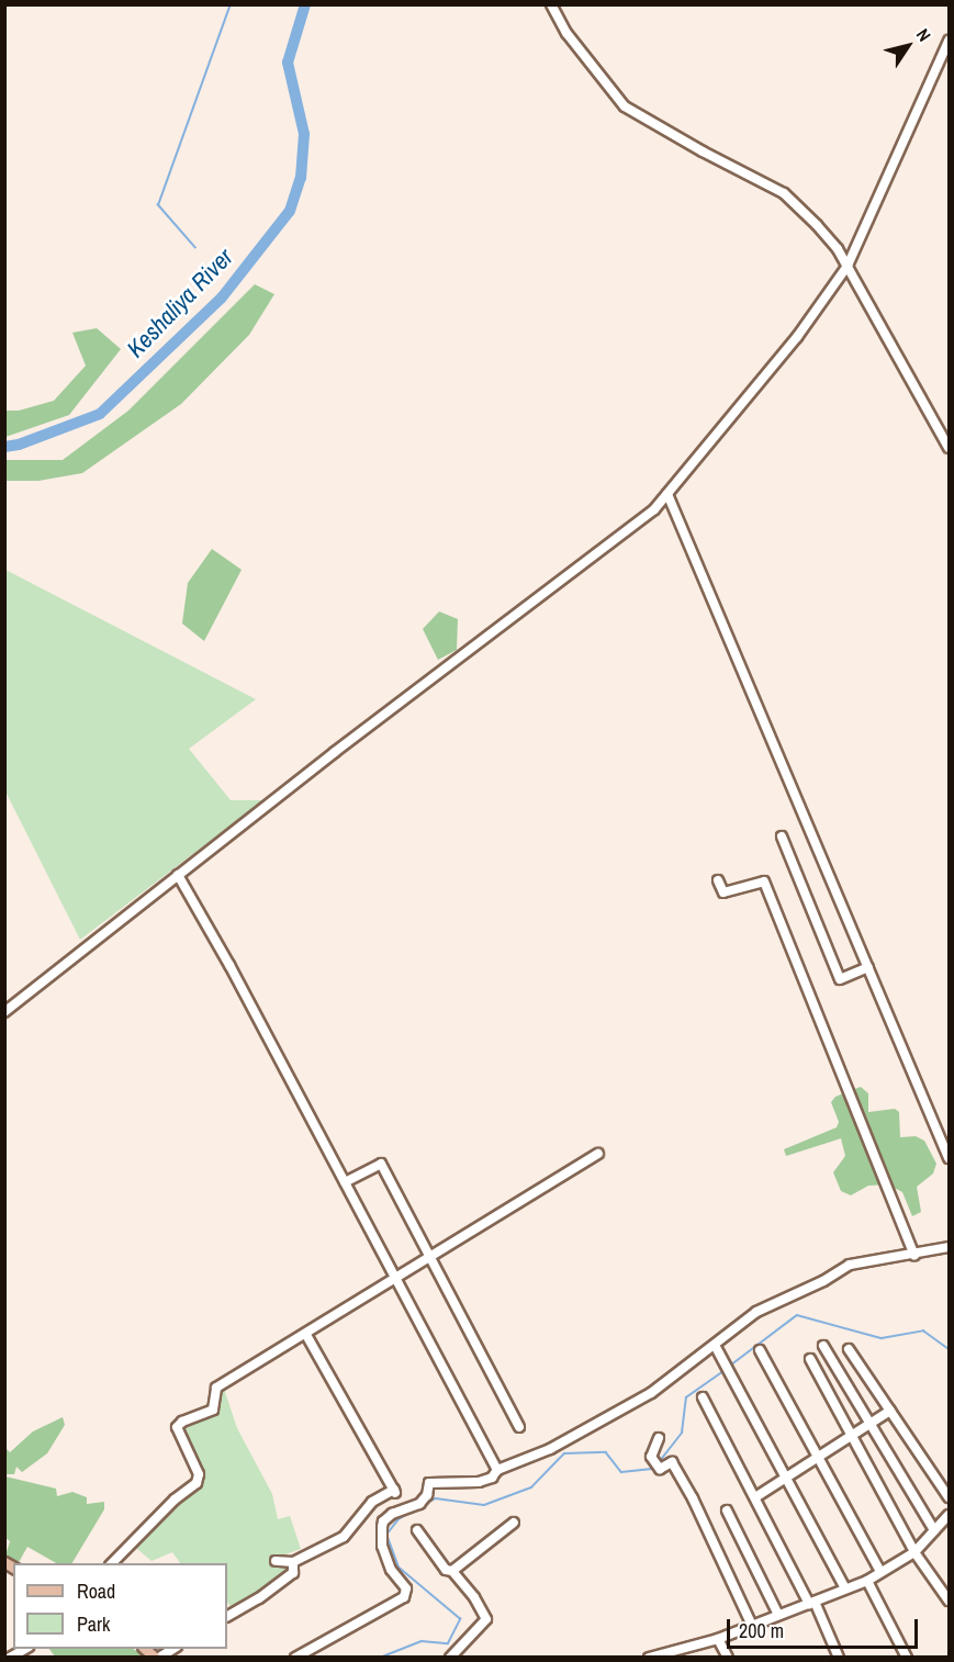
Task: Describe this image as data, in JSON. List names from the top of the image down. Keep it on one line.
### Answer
{"water":["Keshaliya River"],"legend":["Road","Park"],"scale_bar":"200 m","north":"top right"}
